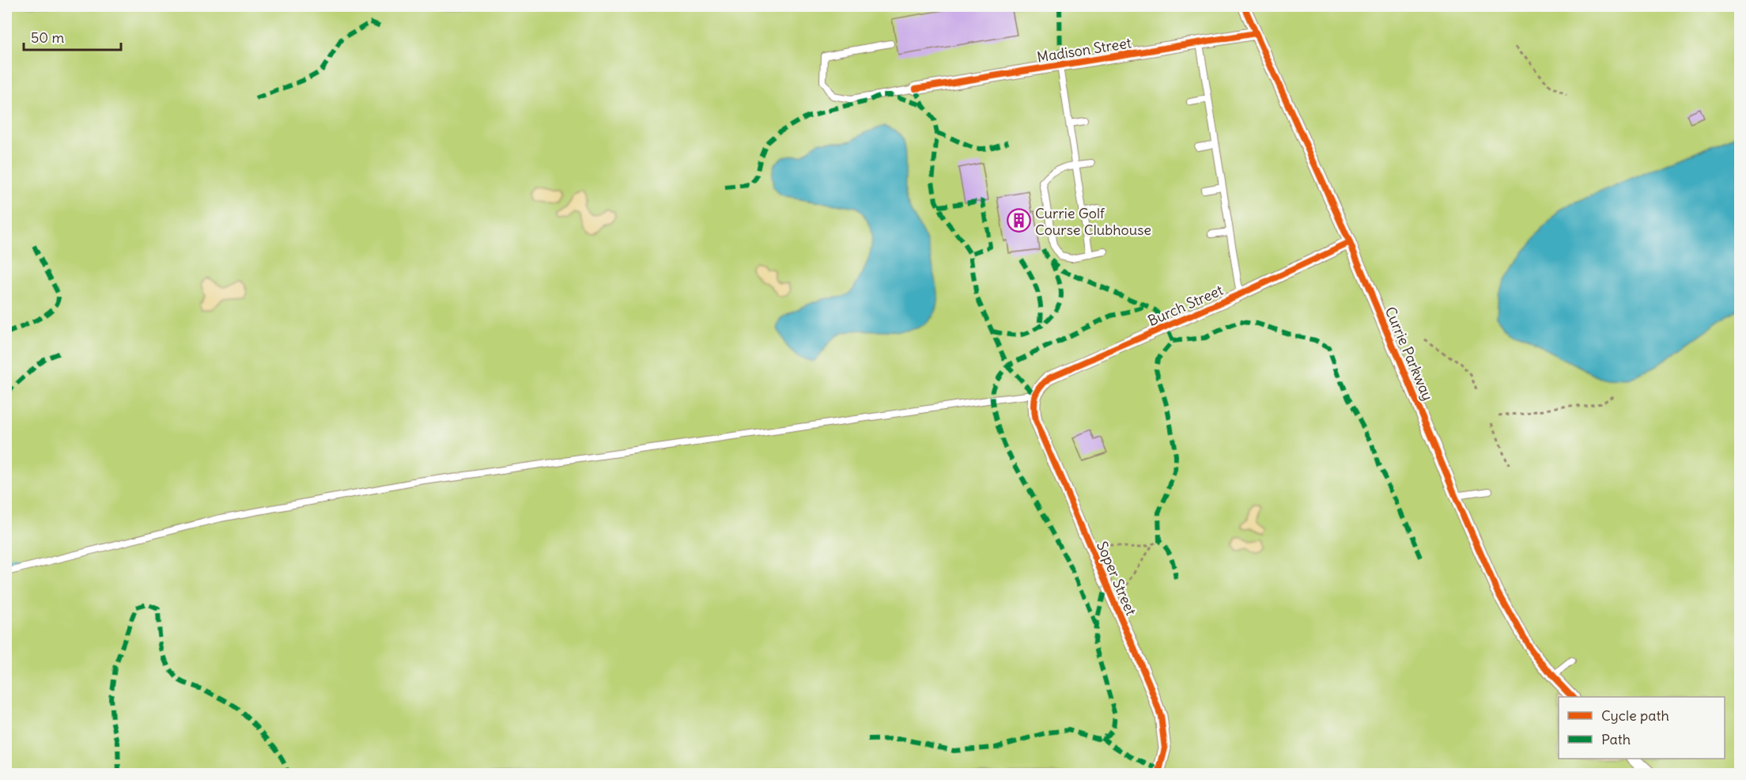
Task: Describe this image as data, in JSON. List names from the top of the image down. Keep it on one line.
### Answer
{"streets":{"street":["Madison Street","Burch Street","Currie Parkway","Soper Street"]},"crossings":[["Madison Street","Currie Parkway"],["Burch Street","Currie Parkway"],["Burch Street","Soper Street"]],"places":{"building":["Currie Golf Course Clubhouse"]},"legend":["Cycle path","Path"],"scale_bar":"50 m"}
